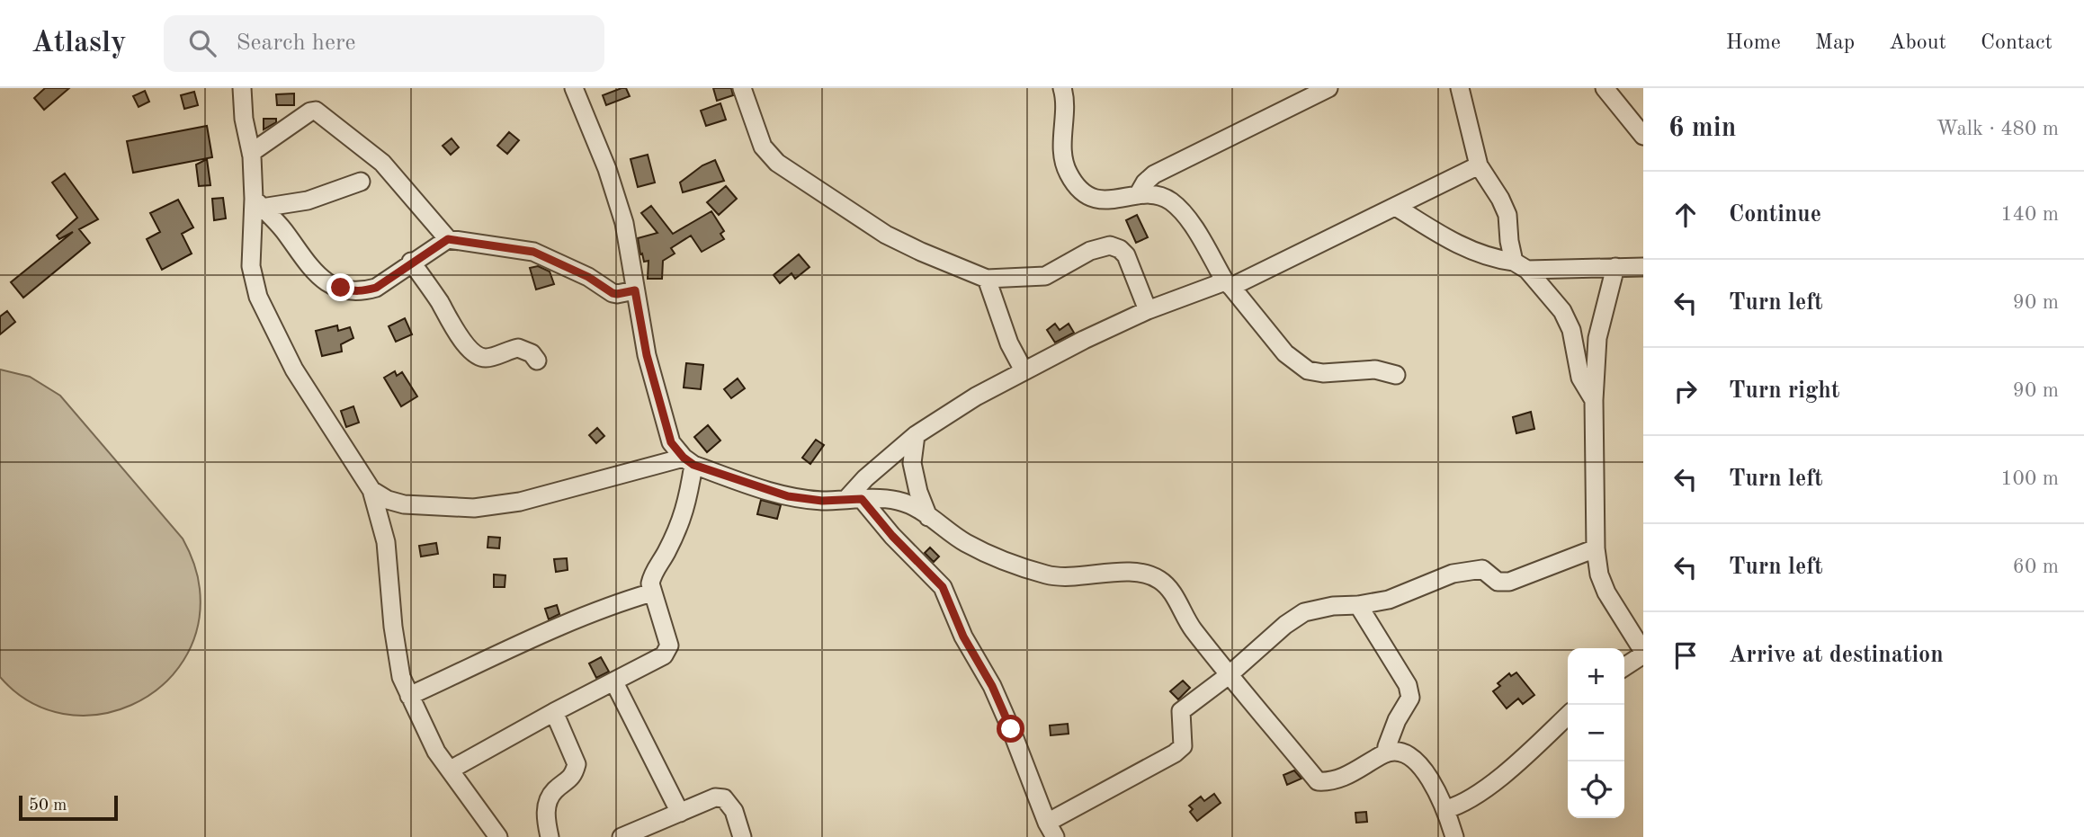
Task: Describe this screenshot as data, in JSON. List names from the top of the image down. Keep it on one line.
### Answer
{"scale_bar":"50 m","page":{"header":"Atlasly","search":"Search here","nav":["Home","Map","About","Contact"],"heading":["6 min","Walk · 480 m"],"list":[["Continue","140 m"],["Turn left","90 m"],["Turn right","90 m"],["Turn left","100 m"],["Turn left","60 m"],"Arrive at destination"],"map_buttons":["+","−"],"scale":"50 m"}}
